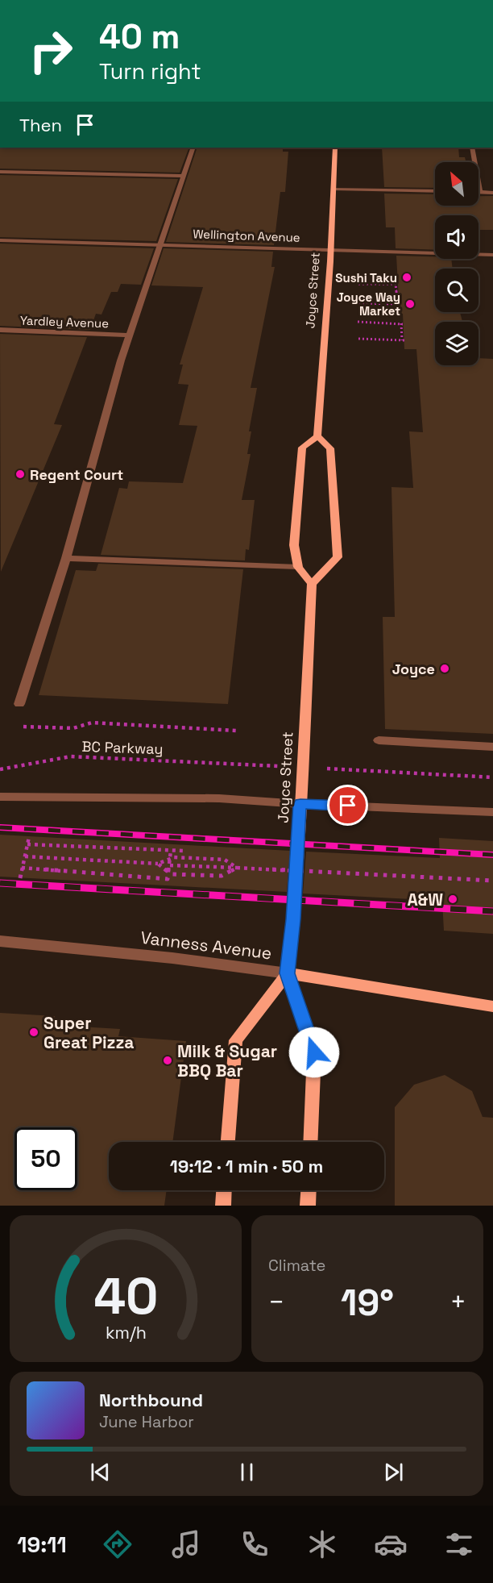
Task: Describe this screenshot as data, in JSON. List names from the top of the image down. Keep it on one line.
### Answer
{"streets":{"main road":["Joyce Street","Vanness Avenue"],"street":["Wellington Avenue","Yardley Avenue"],"path":["BC Parkway"]},"crossings":[["Wellington Avenue","Joyce Street"],["Joyce Street","Vanness Avenue"]],"places":["Sushi Taku","Joyce Way Market","Regent Court","Joyce","A&W","Super Great Pizza","Milk & Sugar BBQ Bar"],"north":"top left","page":{"turn":["40 m","Turn right"],"then":"Then","limit":"50","trip":"19:12 · 1 min · 50 m","tile":"Climate","heat":["−","19°","+"],"song":["Northbound","June Harbor"],"tabs":"19:11","gauge":["40","km/h"]}}
